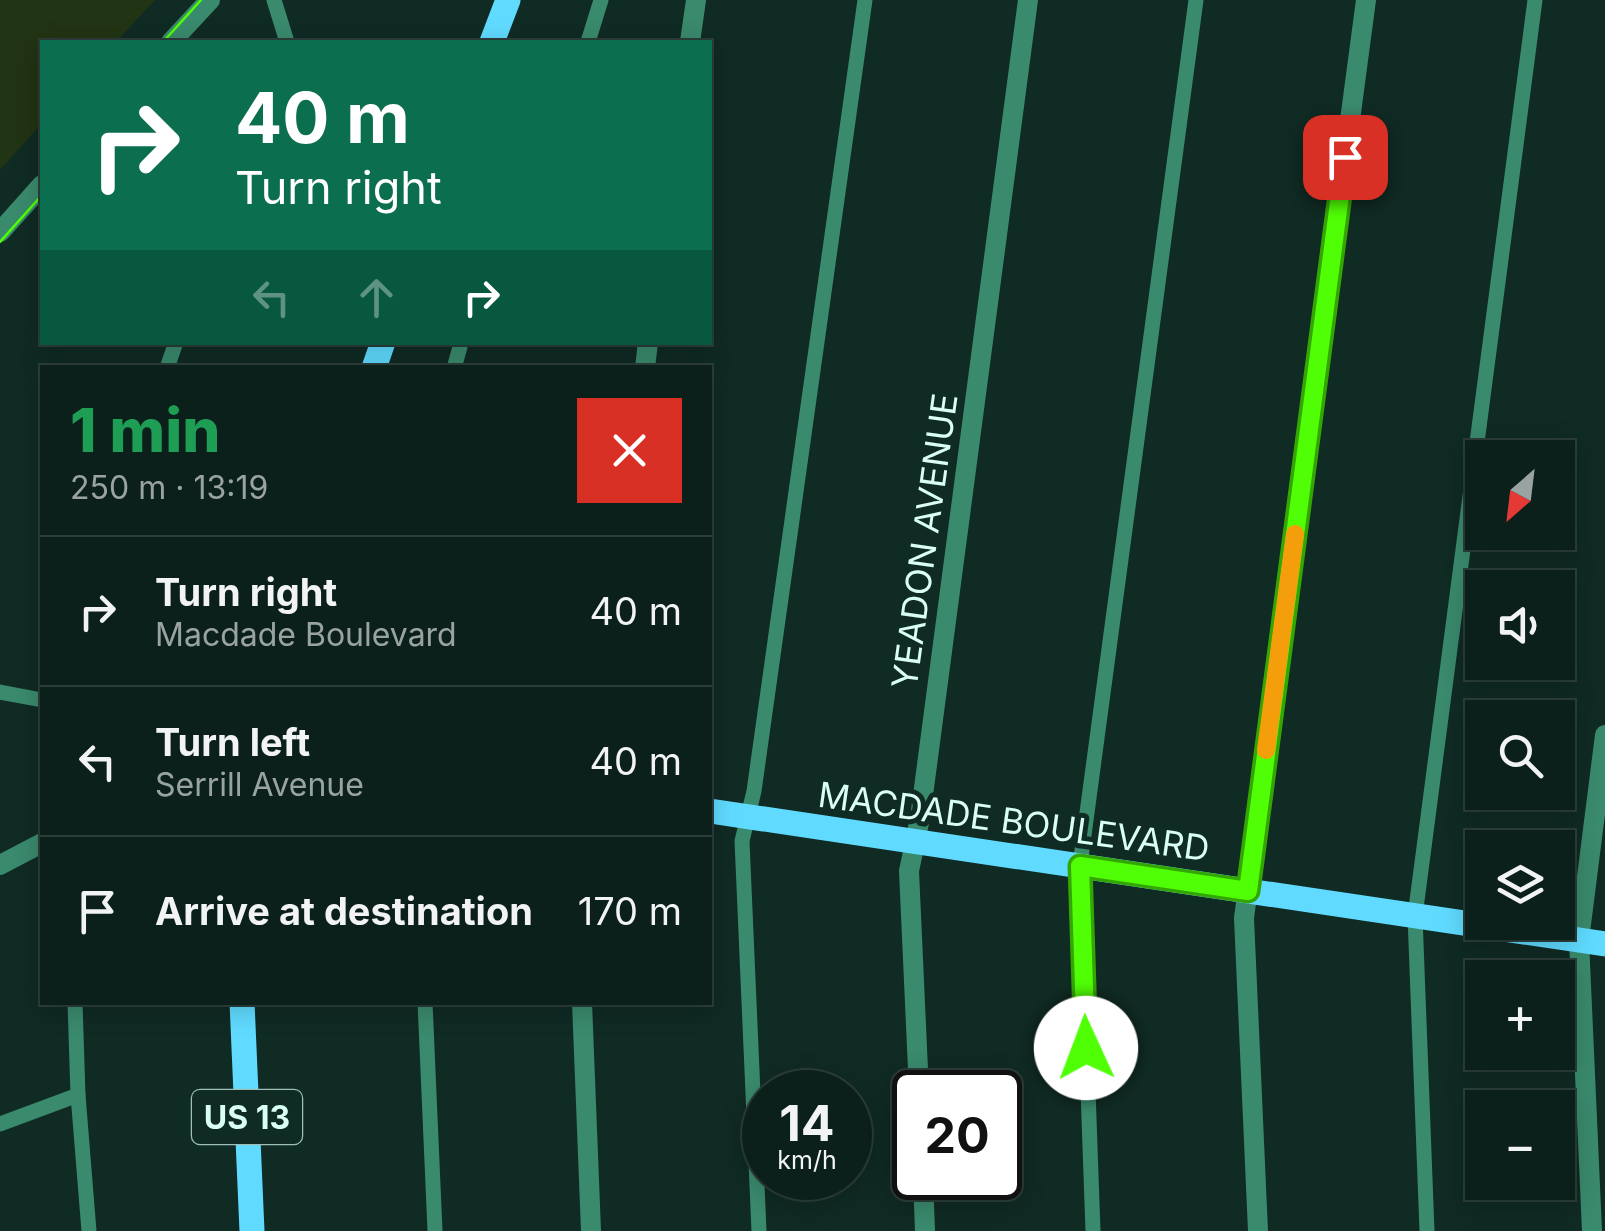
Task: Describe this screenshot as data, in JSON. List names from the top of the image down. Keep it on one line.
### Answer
{"streets":{"main road":["MACDADE BOULEVARD","US 13"],"street":["YEADON AVENUE"]},"crossings":[["YEADON AVENUE","MACDADE BOULEVARD"]],"north":"bottom left","page":{"turn":["40 m","Turn right"],"heading":["1 min","250 m · 13:19"],"map_buttons":["+","−"],"list":[{"name":"Turn right","note":"Macdade Boulevard","value":"40 m"},{"name":"Turn left","note":"Serrill Avenue","value":"40 m"},{"name":"Arrive at destination","value":"170 m"}],"speed":"14 km/h","limit":"20"}}
